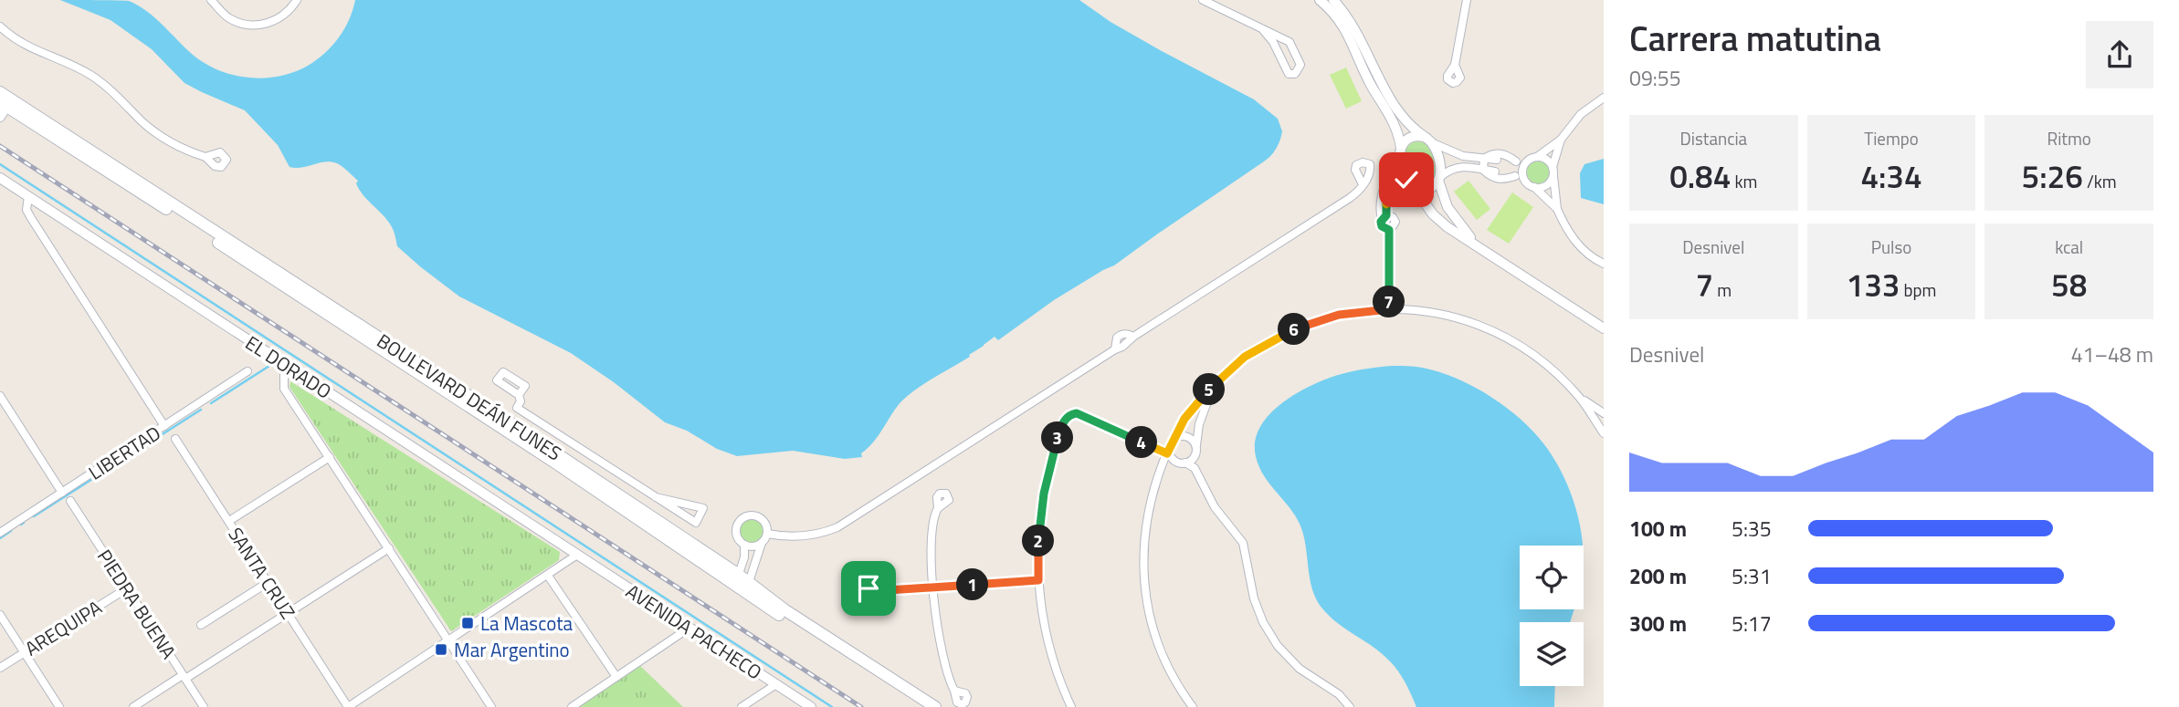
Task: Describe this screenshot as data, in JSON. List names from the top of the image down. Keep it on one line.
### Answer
{"streets":{"main road":["BOULEVARD DEÁN FUNES"],"street":["EL DORADO","LIBERTAD","SANTA CRUZ","PIEDRA BUENA","AREQUIPA","AVENIDA PACHECO"]},"crossings":[["EL DORADO","AVENIDA PACHECO"],["PIEDRA BUENA","AREQUIPA"]],"places":{"transit":["La Mascota","Mar Argentino"]},"page":{"heading":["Carrera matutina","09:55"],"stats":[["Distancia","0.84 km"],["Tiempo","4:34"],["Ritmo","5:26 /km"],["Desnivel","7 m"],["Pulso","133 bpm"],["kcal","58"]],"pins":["7","6","5","3","4","2","1"],"chart":["Desnivel","41–48 m"],"list":[{"name":"100 m","note":"5:35"},{"name":"200 m","note":"5:31"},{"name":"300 m","note":"5:17"}]}}
